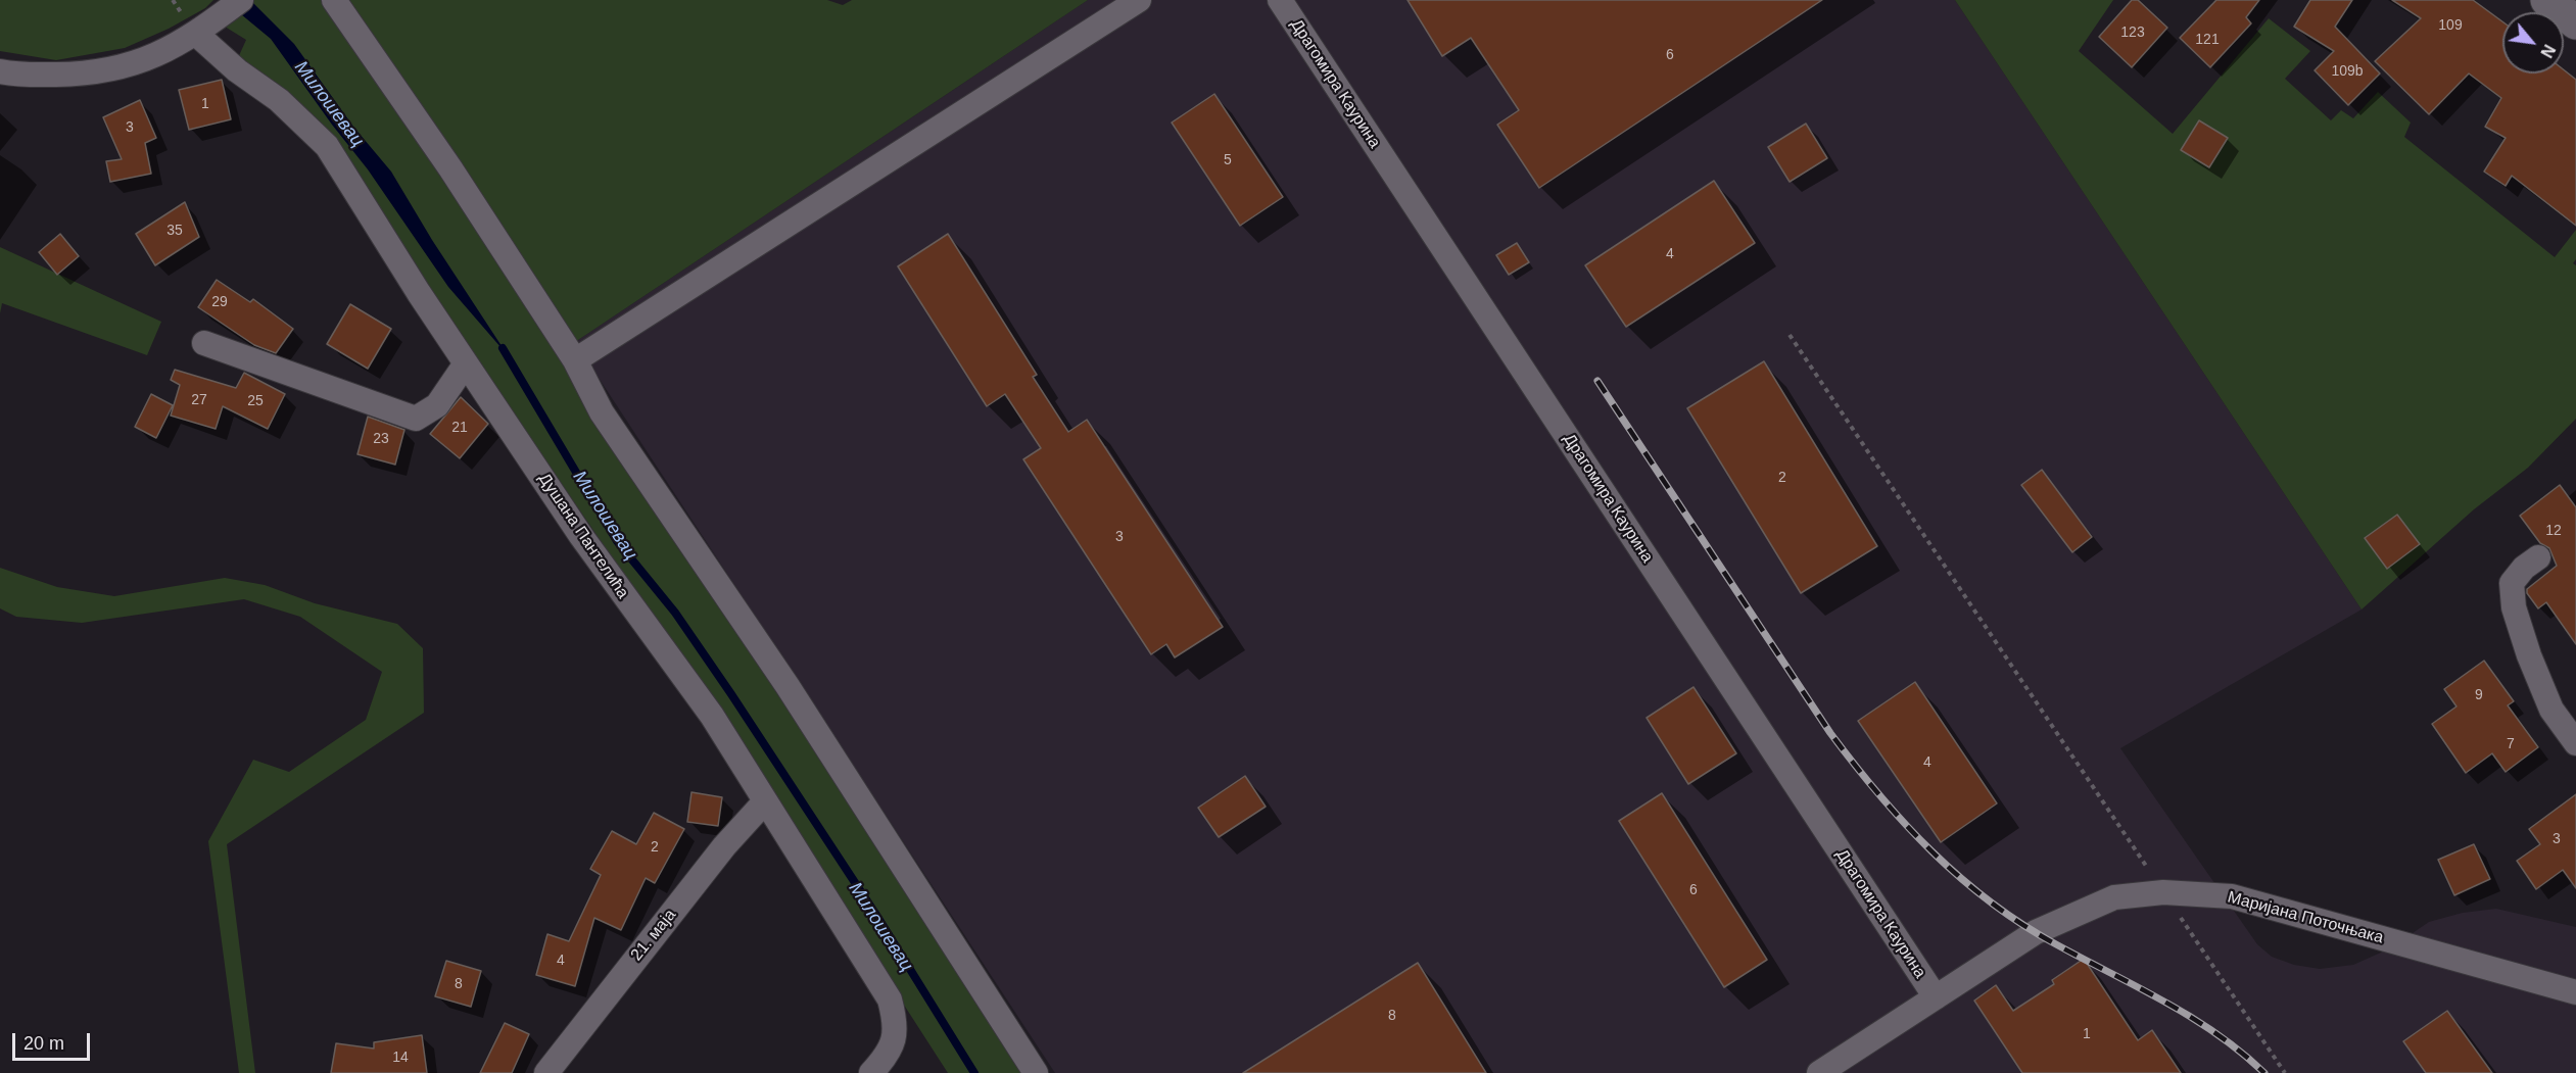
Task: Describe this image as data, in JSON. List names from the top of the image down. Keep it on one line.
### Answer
{"streets":{"street":["Драгомира Каурина","Душана Пантелића","Маријана Поточњака","21. маја"]},"crossings":[["Драгомира Каурина","Маријана Поточњака"],["Душана Пантелића","21. маја"]],"water":["Милошевац"],"house_numbers":["109","123","121","6","109b","1","3","5","35","4","29","27","25","21","23","2","12","3","9","7","4","3","2","6","4","8","8","1","14"],"scale_bar":"20 m","north":"bottom right"}
